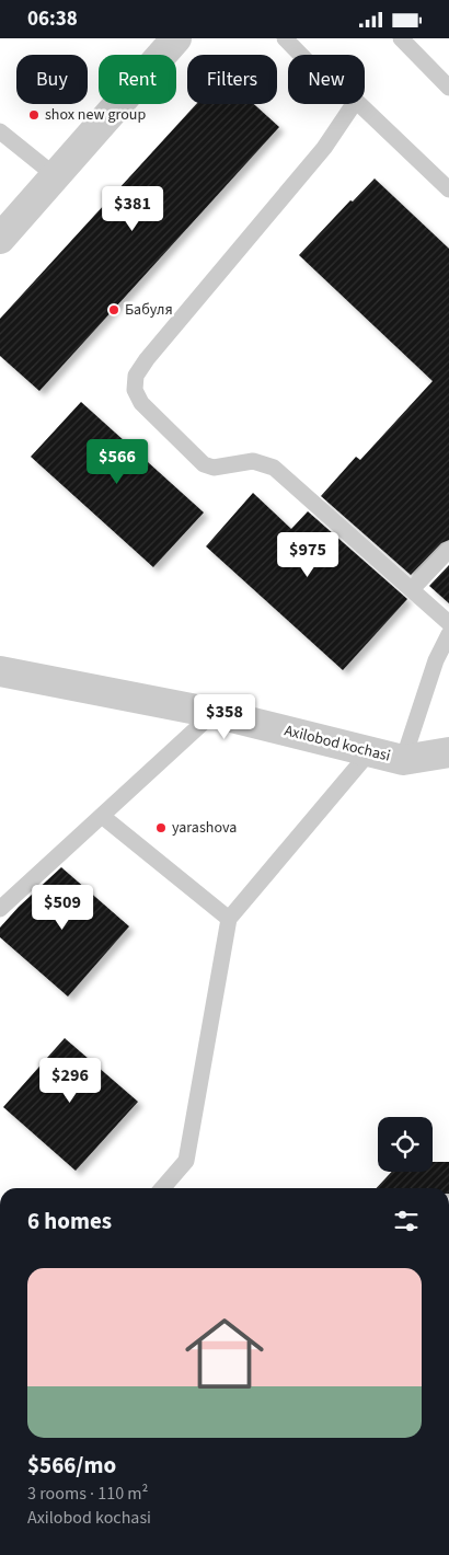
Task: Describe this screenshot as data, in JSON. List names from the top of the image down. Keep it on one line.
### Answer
{"streets":{"street":["Axilobod kochasi"]},"places":["shox new group","Бабуля","yarashova"],"page":{"status":"06:38","chip":["Buy","Rent","Filters","New"],"price":["$381","$566","$975","$358","$509","$296"],"heading":"6 homes","list":[{"name":"$566/mo","note":"3 rooms · 110 m² · Axilobod kochasi"}]}}
